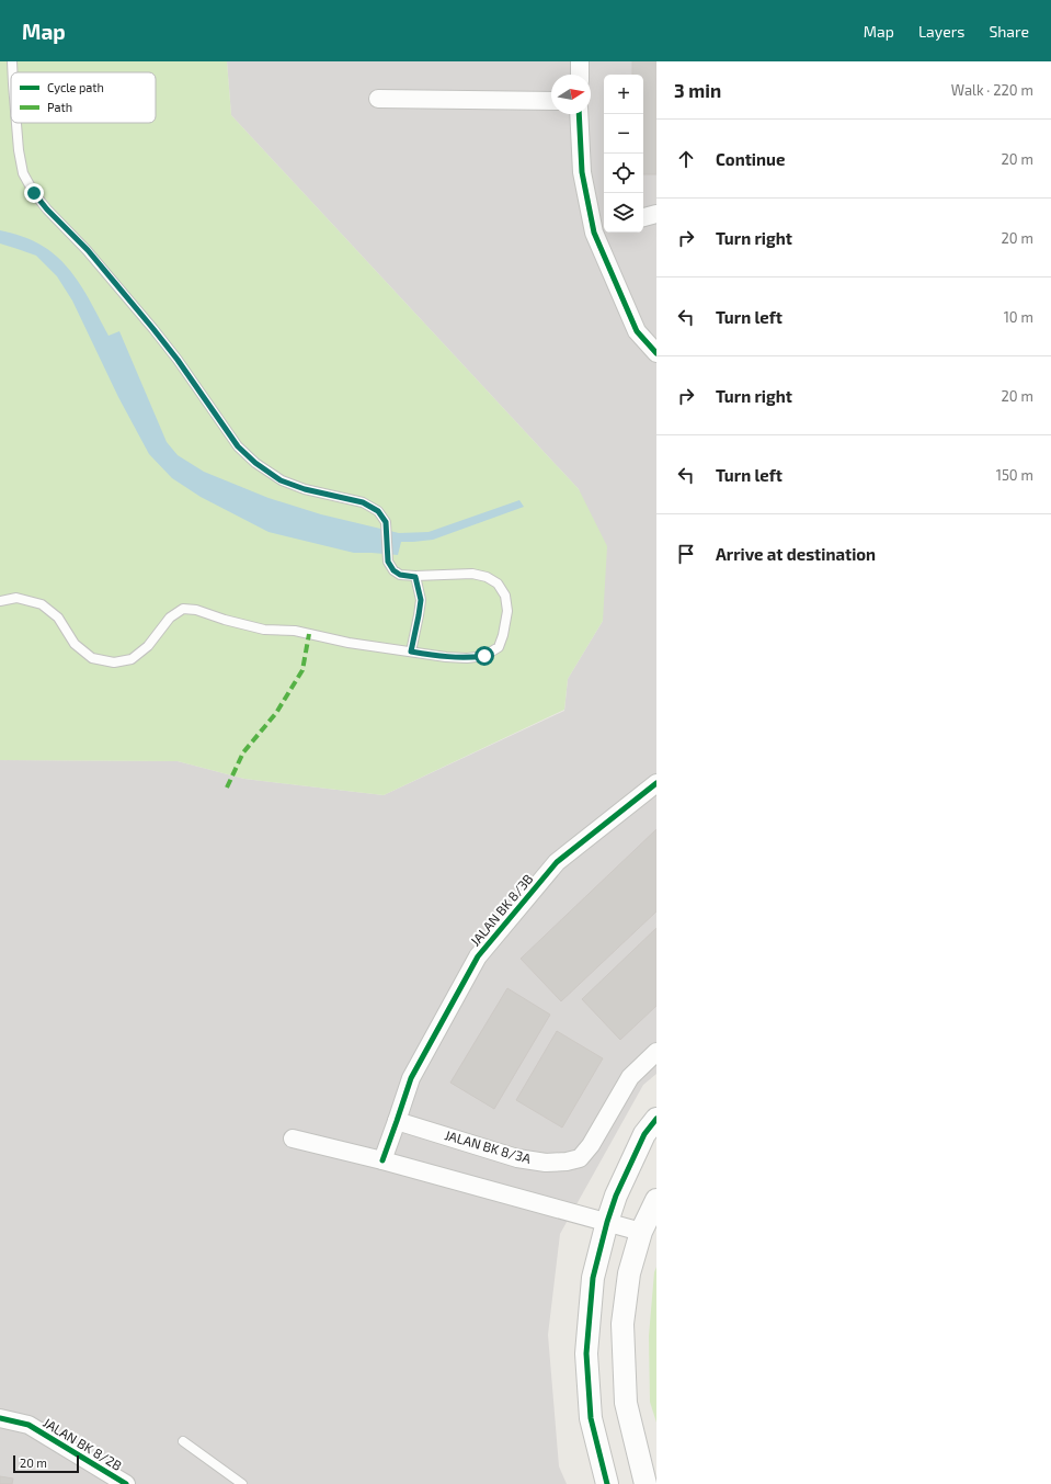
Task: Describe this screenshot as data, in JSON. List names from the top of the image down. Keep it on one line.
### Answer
{"streets":{"street":["JALAN BK 8/3B","JALAN BK 8/3A","JALAN BK 8/2B"]},"crossings":[["JALAN BK 8/3B","JALAN BK 8/3A"]],"legend":["Cycle path","Path"],"scale_bar":"20 m","north":"right","page":{"header":"Map","nav":["Map","Layers","Share"],"heading":["3 min","Walk · 220 m"],"map_buttons":["+","−"],"list":[["Continue","20 m"],["Turn right","20 m"],["Turn left","10 m"],["Turn right","20 m"],["Turn left","150 m"],"Arrive at destination"],"scale":"20 m"}}
